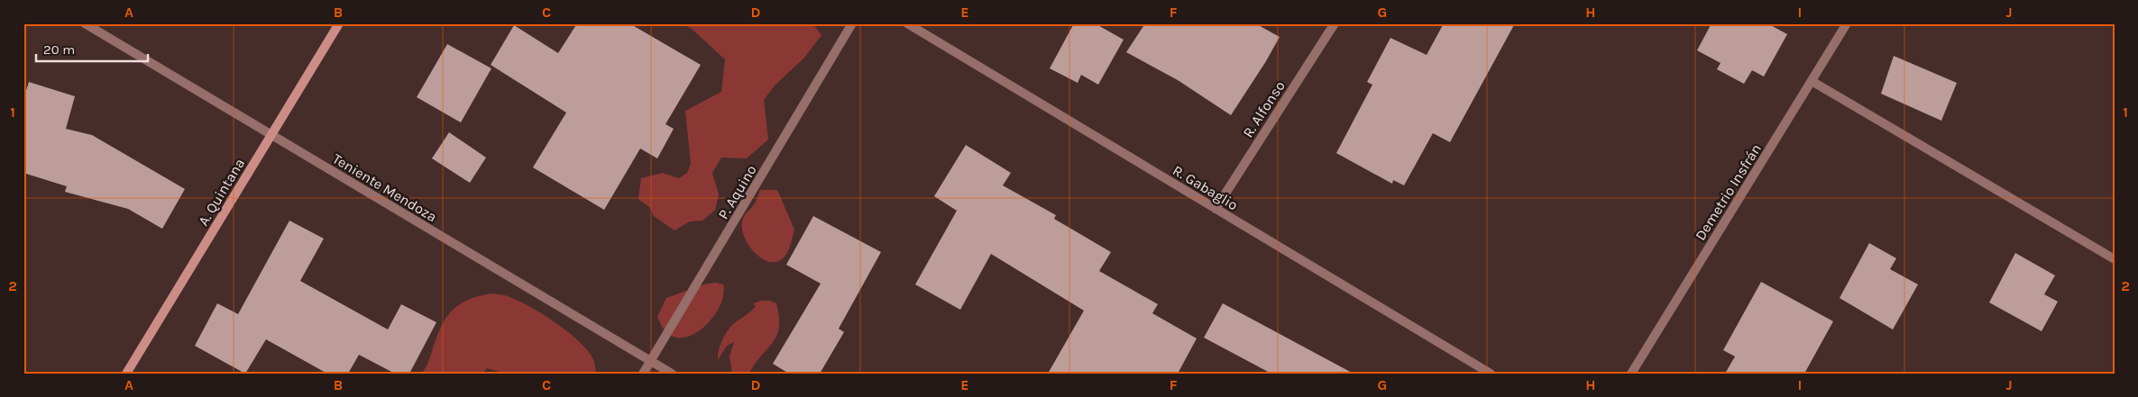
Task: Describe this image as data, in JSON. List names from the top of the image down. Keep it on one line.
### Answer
{"streets":{"street":["R. Alfonso","Teniente Mendoza","R. Gabaglio","A. Quintana","P. Aquino","Demetrio Insfrán"]},"crossings":[["R. Alfonso","R. Gabaglio"],["Teniente Mendoza","A. Quintana"],["Teniente Mendoza","P. Aquino"]],"scale_bar":"20 m","grid":{"columns":["A","B","C","D","E","F","G","H","I","J"],"rows":["1","2"]}}
